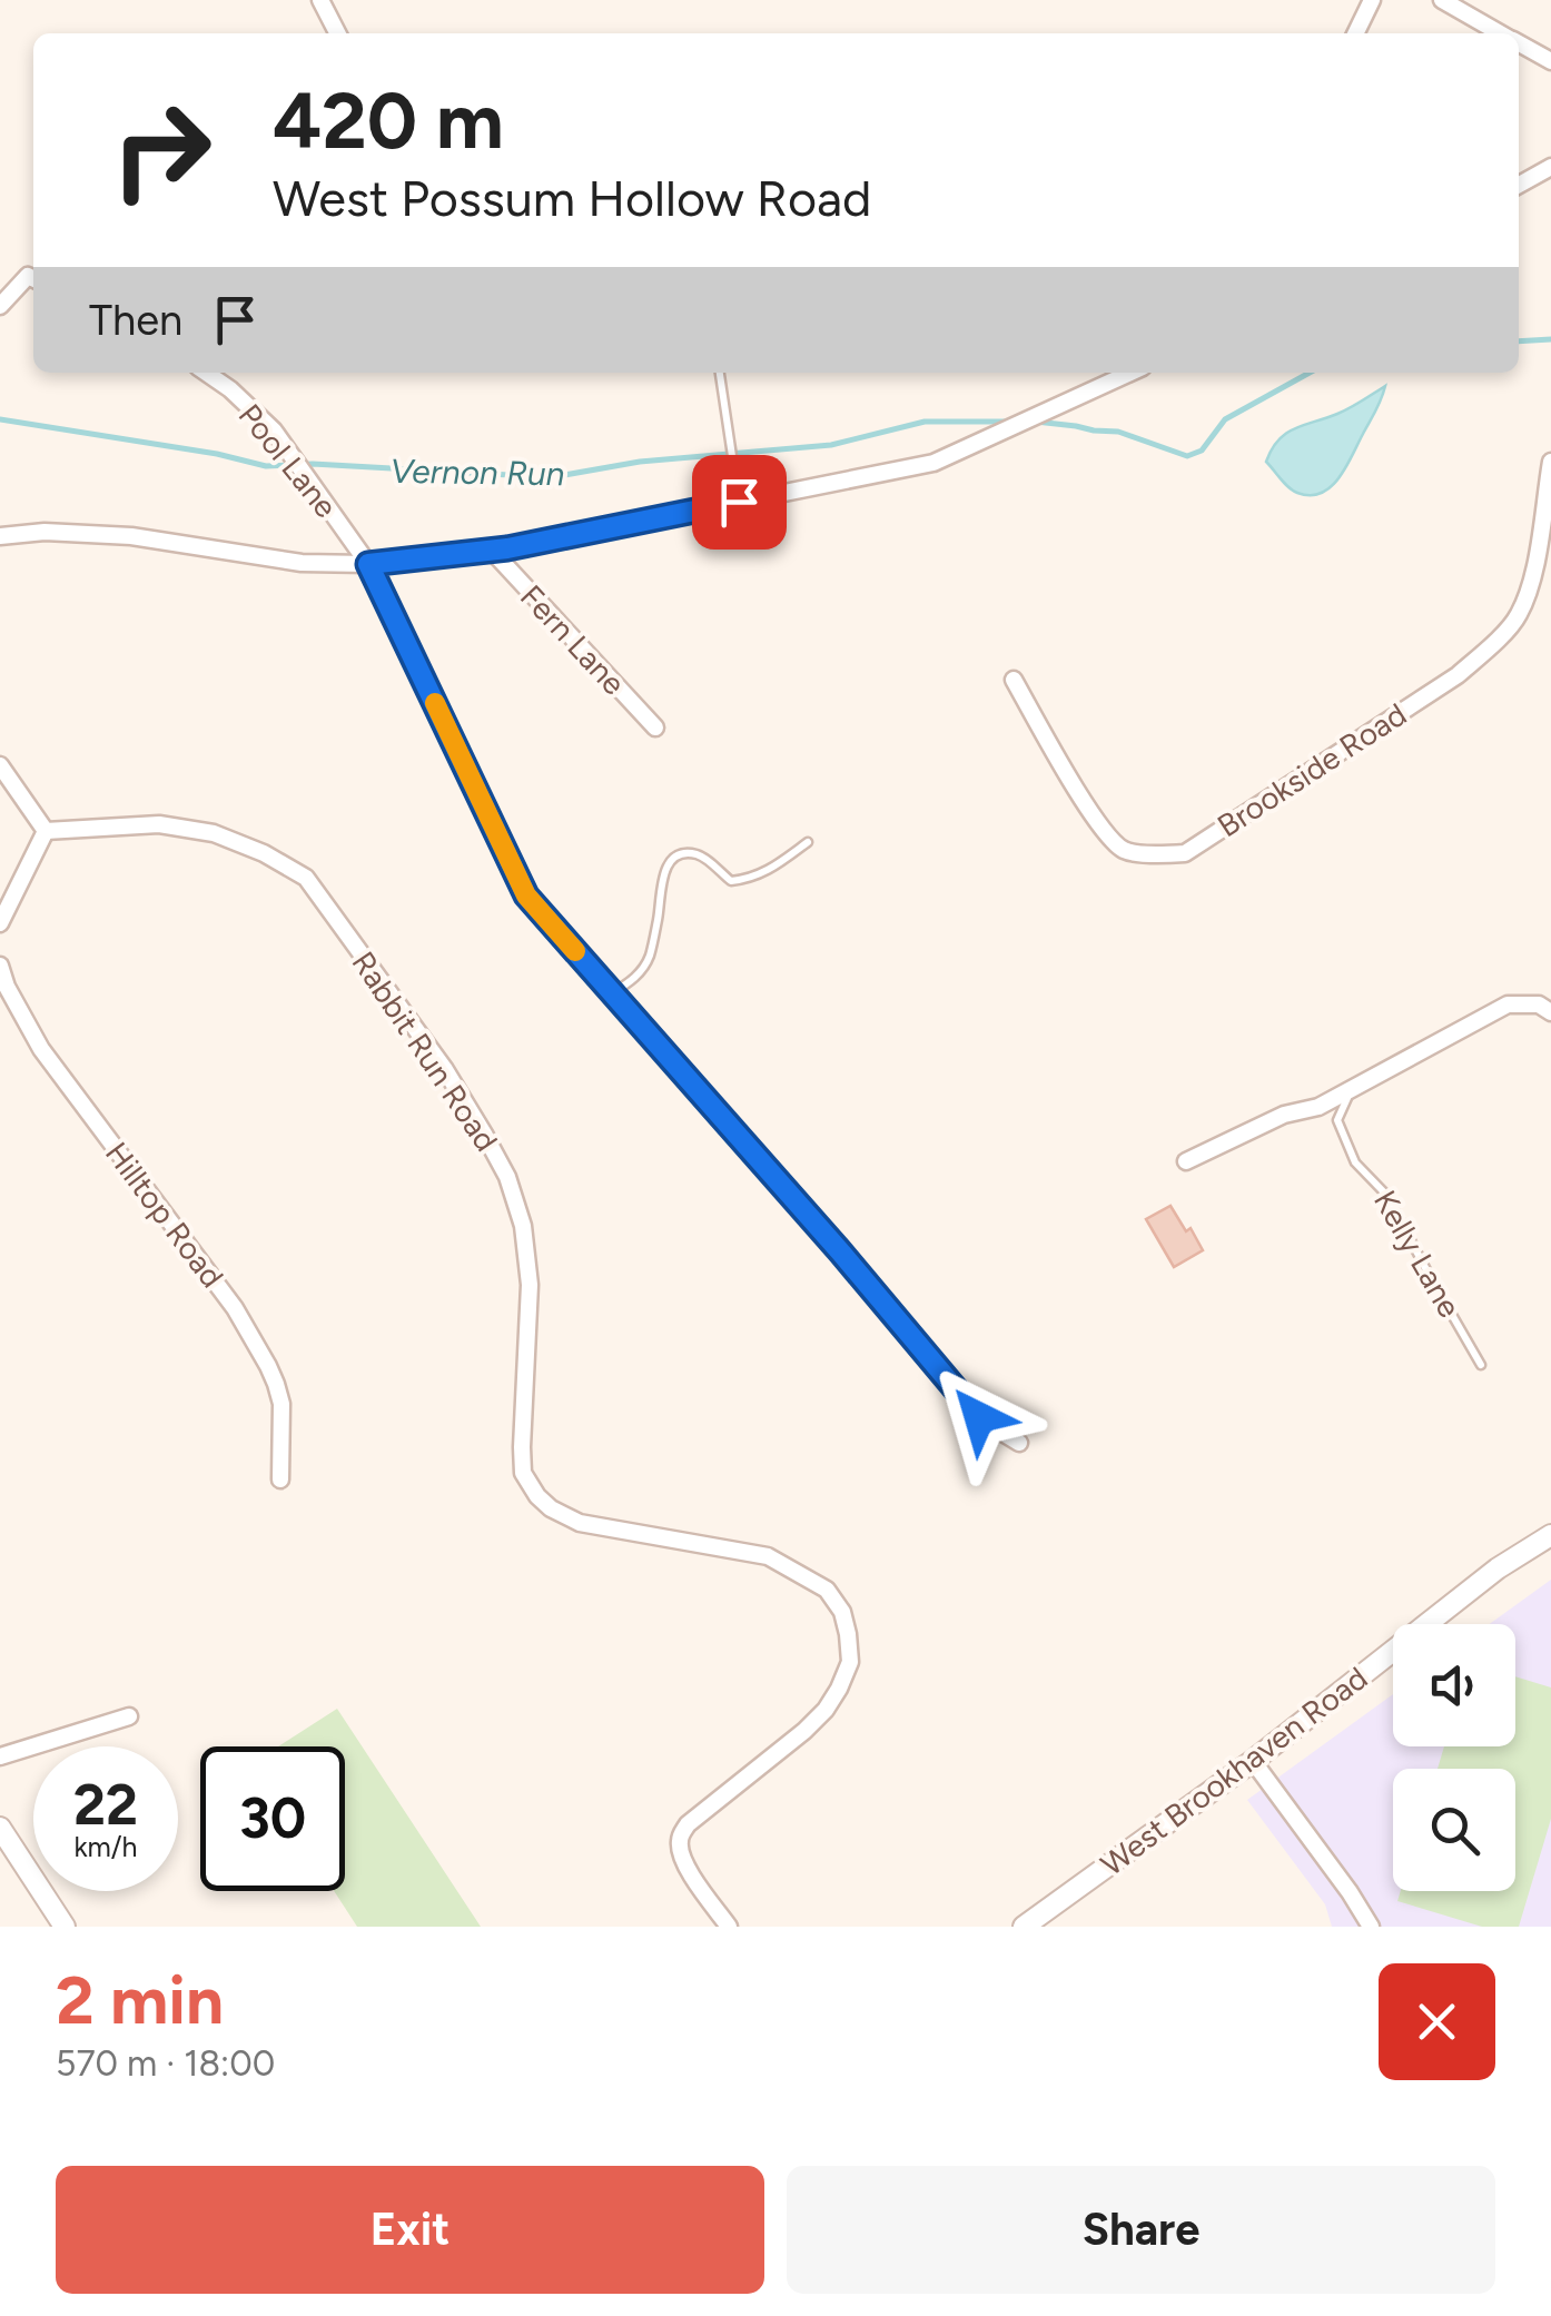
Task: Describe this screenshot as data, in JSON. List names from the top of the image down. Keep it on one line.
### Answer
{"streets":{"street":["Pool Lane","Fern Lane","Brookside Road","Rabbit Run Road","Hilltop Road","West Brookhaven Road"],"lane":["Kelly Lane"]},"water":["Vernon Run"],"page":{"turn":["420 m","West Possum Hollow Road"],"then":"Then","speed":"22 km/h","limit":"30","heading":["2 min","570 m · 18:00"],"buttons":["Exit","Share"]}}
